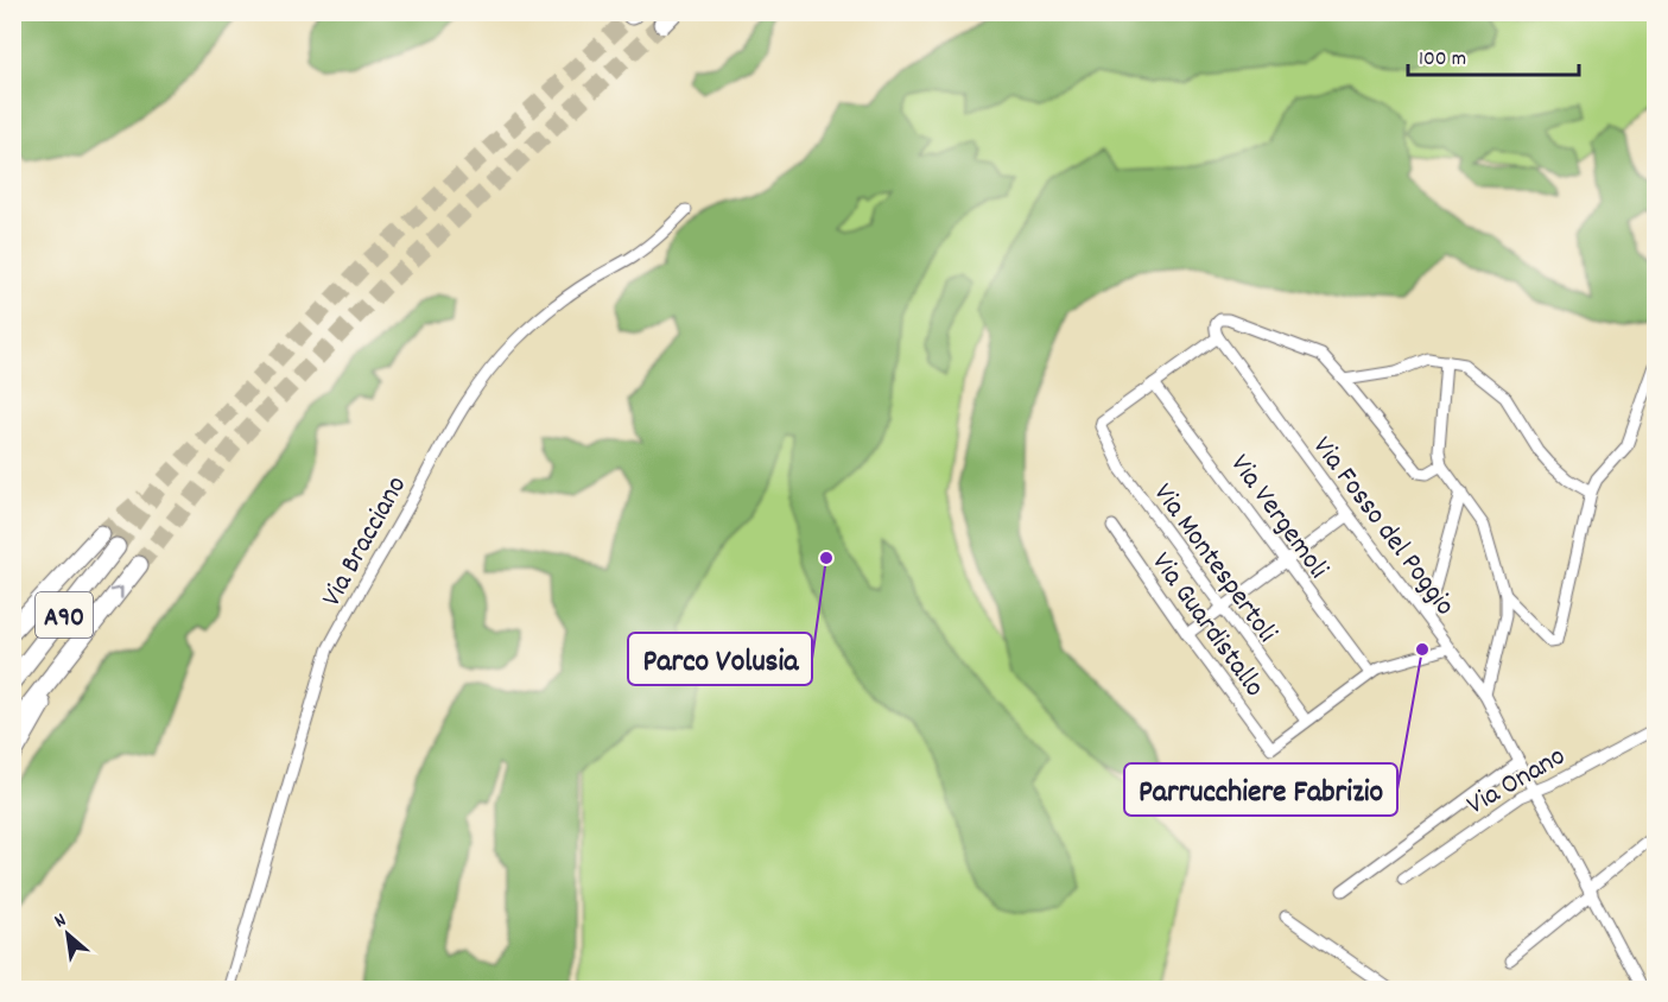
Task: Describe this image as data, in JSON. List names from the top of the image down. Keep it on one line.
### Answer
{"streets":{"highway":["A90"],"street":["Via Vergemoli","Via Fosso del Poggio","Via Bracciano","Via Montespertoli","Via Guardistallo","Via Onano"]},"crossings":[["Via Vergemoli","Via Montespertoli"],["Via Fosso del Poggio","Via Onano"],["Via Montespertoli","Via Guardistallo"]],"places":["Parco Volusia","Parrucchiere Fabrizio"],"scale_bar":"100 m","north":"top left"}
